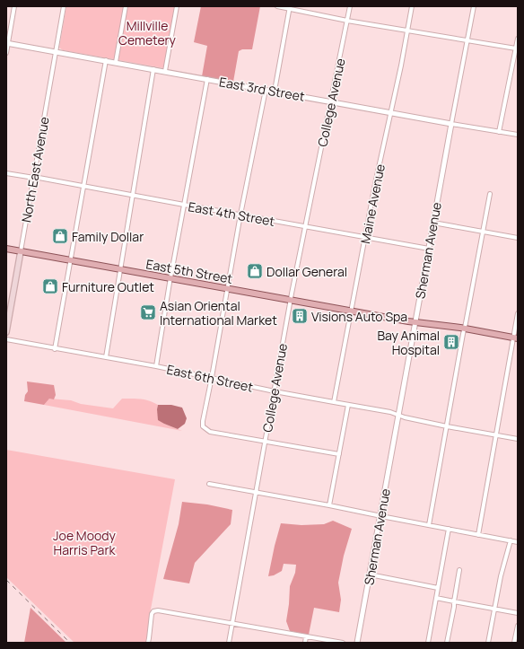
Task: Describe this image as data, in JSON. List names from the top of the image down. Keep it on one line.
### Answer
{"streets":{"main road":["North East Avenue","East 5th Street"],"street":["East 3rd Street","College Avenue","Maine Avenue","East 4th Street","Sherman Avenue","East 6th Street"]},"crossings":[["East 3rd Street","College Avenue"],["East 3rd Street","North East Avenue"],["East 3rd Street","Maine Avenue"],["East 3rd Street","Sherman Avenue"],["College Avenue","East 4th Street"],["College Avenue","East 5th Street"],["College Avenue","East 6th Street"],["North East Avenue","East 4th Street"],["North East Avenue","East 5th Street"],["Maine Avenue","East 4th Street"],["Maine Avenue","East 5th Street"],["Maine Avenue","East 6th Street"],["East 4th Street","Sherman Avenue"],["Sherman Avenue","East 5th Street"],["Sherman Avenue","East 6th Street"]],"parks":["Millville Cemetery","Joe Moody Harris Park"],"places":{"shop":["Family Dollar","Dollar General","Furniture Outlet"],"supermarket":["Asian Oriental International Market"],"building":["Visions Auto Spa","Bay Animal Hospital"]}}
